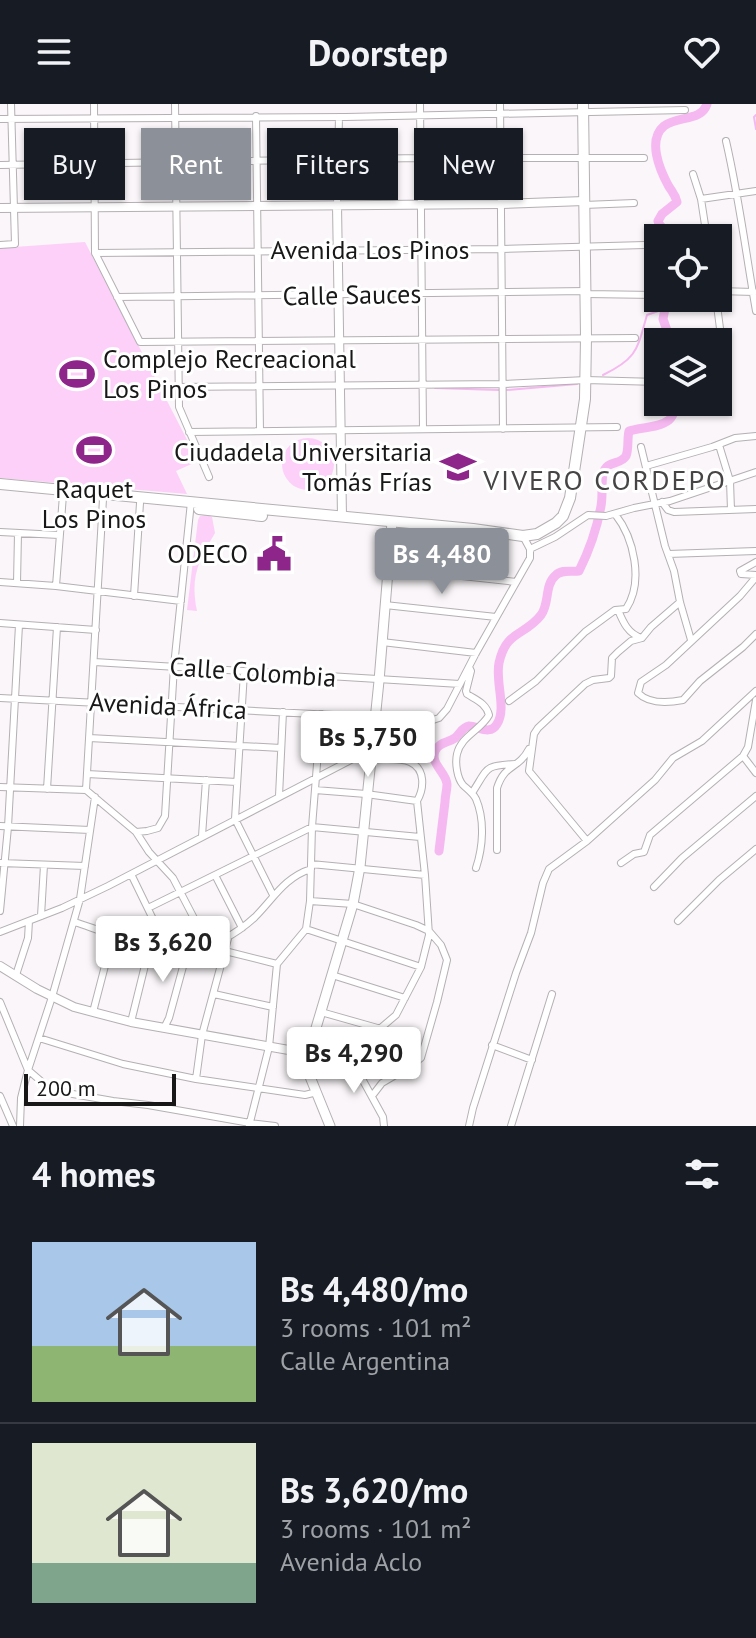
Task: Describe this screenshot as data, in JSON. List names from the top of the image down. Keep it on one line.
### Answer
{"streets":{"street":["Avenida Los Pinos","Calle Sauces","Calle Colombia","Avenida África"]},"crossings":[["Calle Colombia","Avenida África"]],"districts":["VIVERO CORDEPO"],"places":{"sports":["Complejo Recreacional Los Pinos","Raquet Los Pinos"],"school or university":["Ciudadela Universitaria Tomás Frías"],"public building":["ODECO"]},"scale_bar":"200 m","page":{"header":"Doorstep","chip":["Buy","Rent","Filters","New"],"price":["Bs 4,480","Bs 5,750","Bs 3,620","Bs 4,290"],"scale":"200 m","heading":"4 homes","list":[{"name":"Bs 4,480/mo","note":"3 rooms · 101 m² · Calle Argentina"},{"name":"Bs 3,620/mo","note":"3 rooms · 101 m² · Avenida Aclo"}]}}
